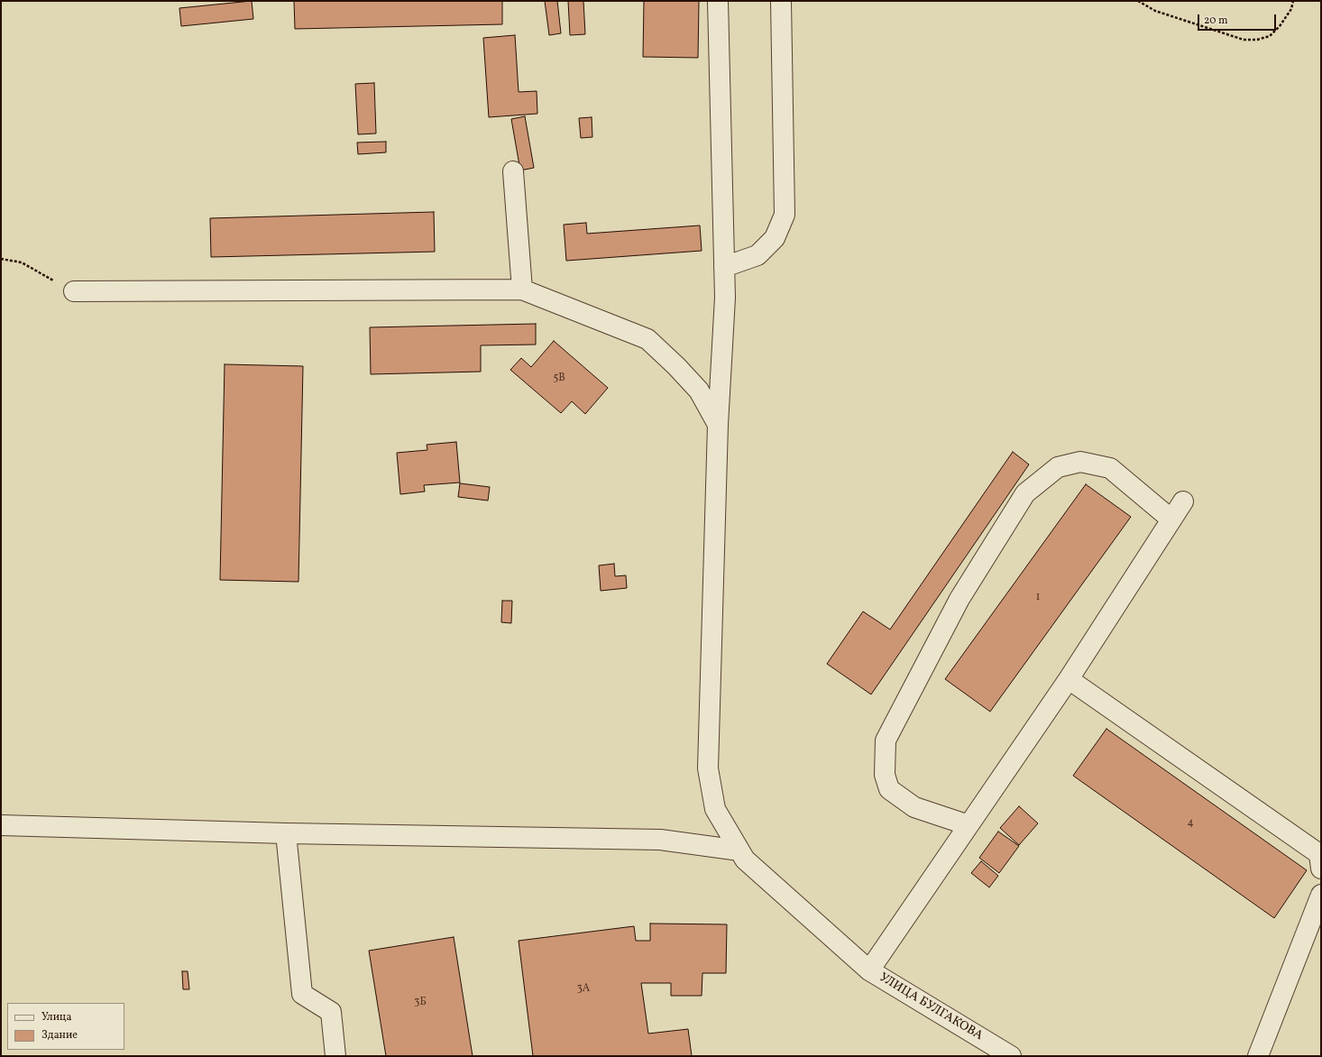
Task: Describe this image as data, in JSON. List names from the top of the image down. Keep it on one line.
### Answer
{"streets":{"street":["УЛИЦА БУЛГАКОВА"]},"house_numbers":["5В","1","4","3А","3Б"],"legend":["Улица","Здание"],"scale_bar":"20 m"}
